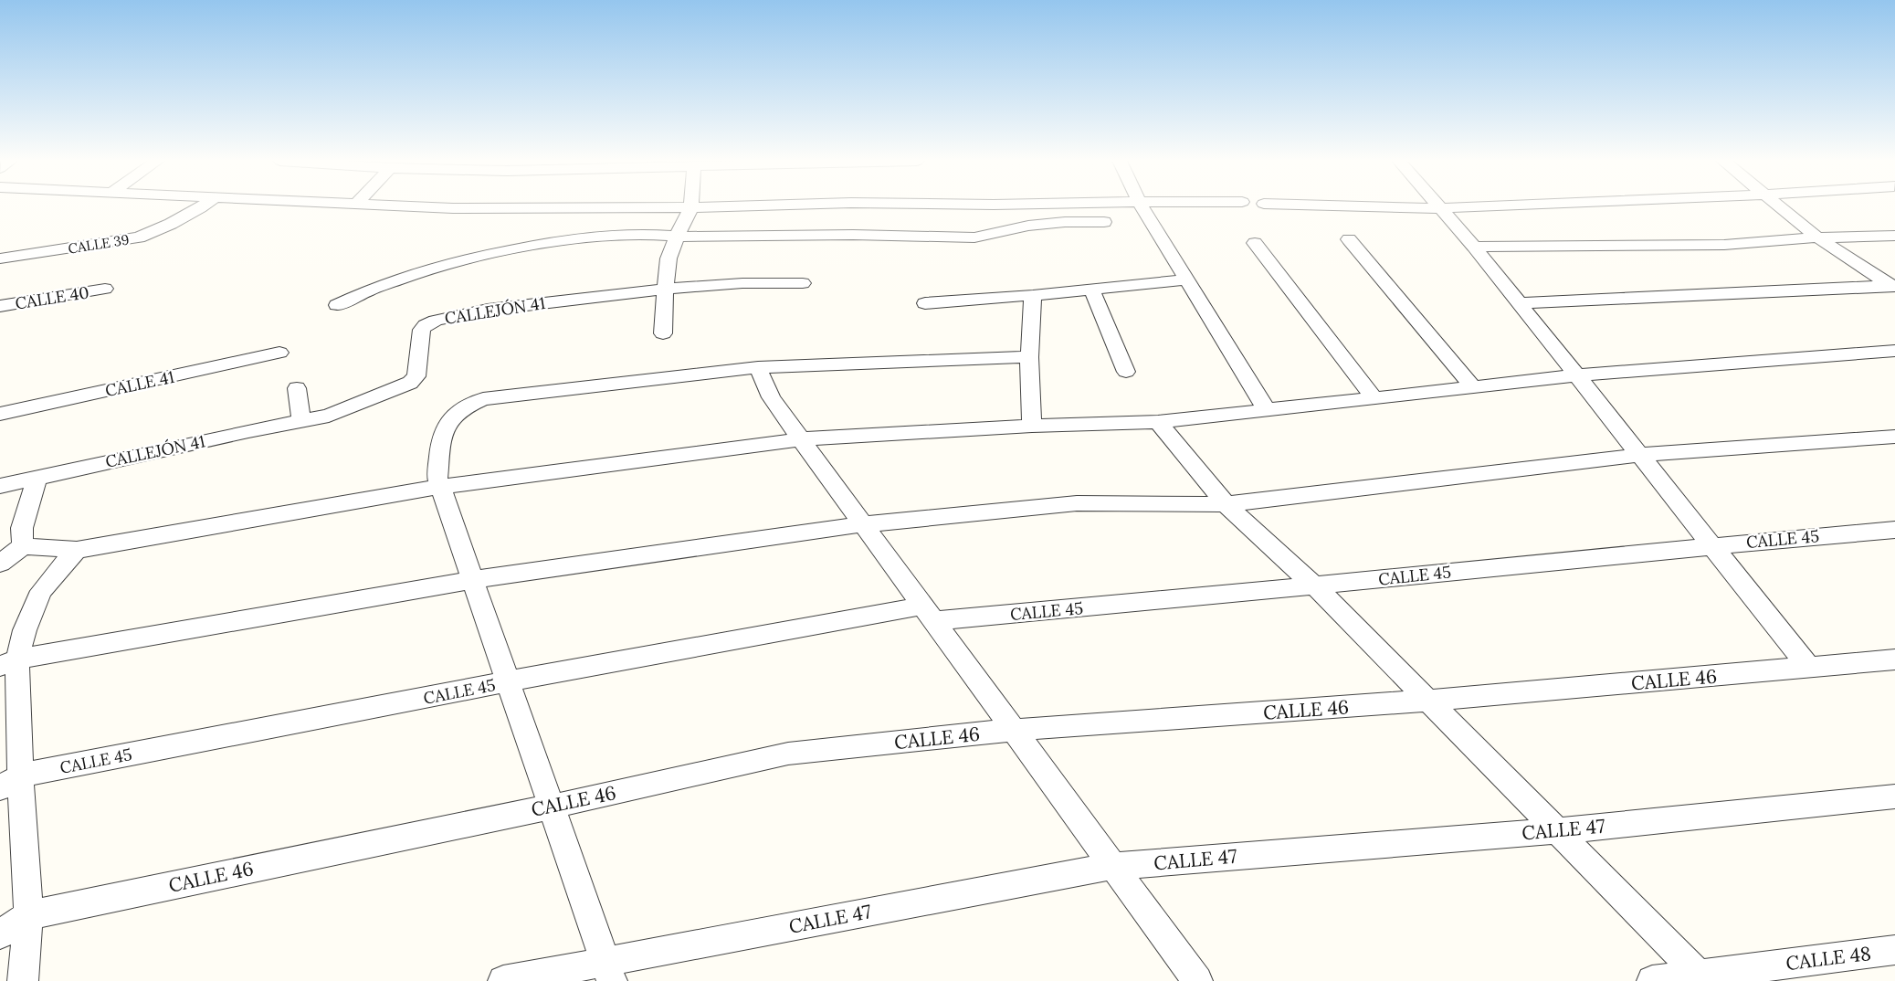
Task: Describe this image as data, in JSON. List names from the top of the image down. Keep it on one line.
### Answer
{"streets":{"street":["CALLE 39","CALLE 40","CALLEJÓN 41","CALLE 41","CALLE 45","CALLE 46","CALLE 47","CALLE 48"]}}
